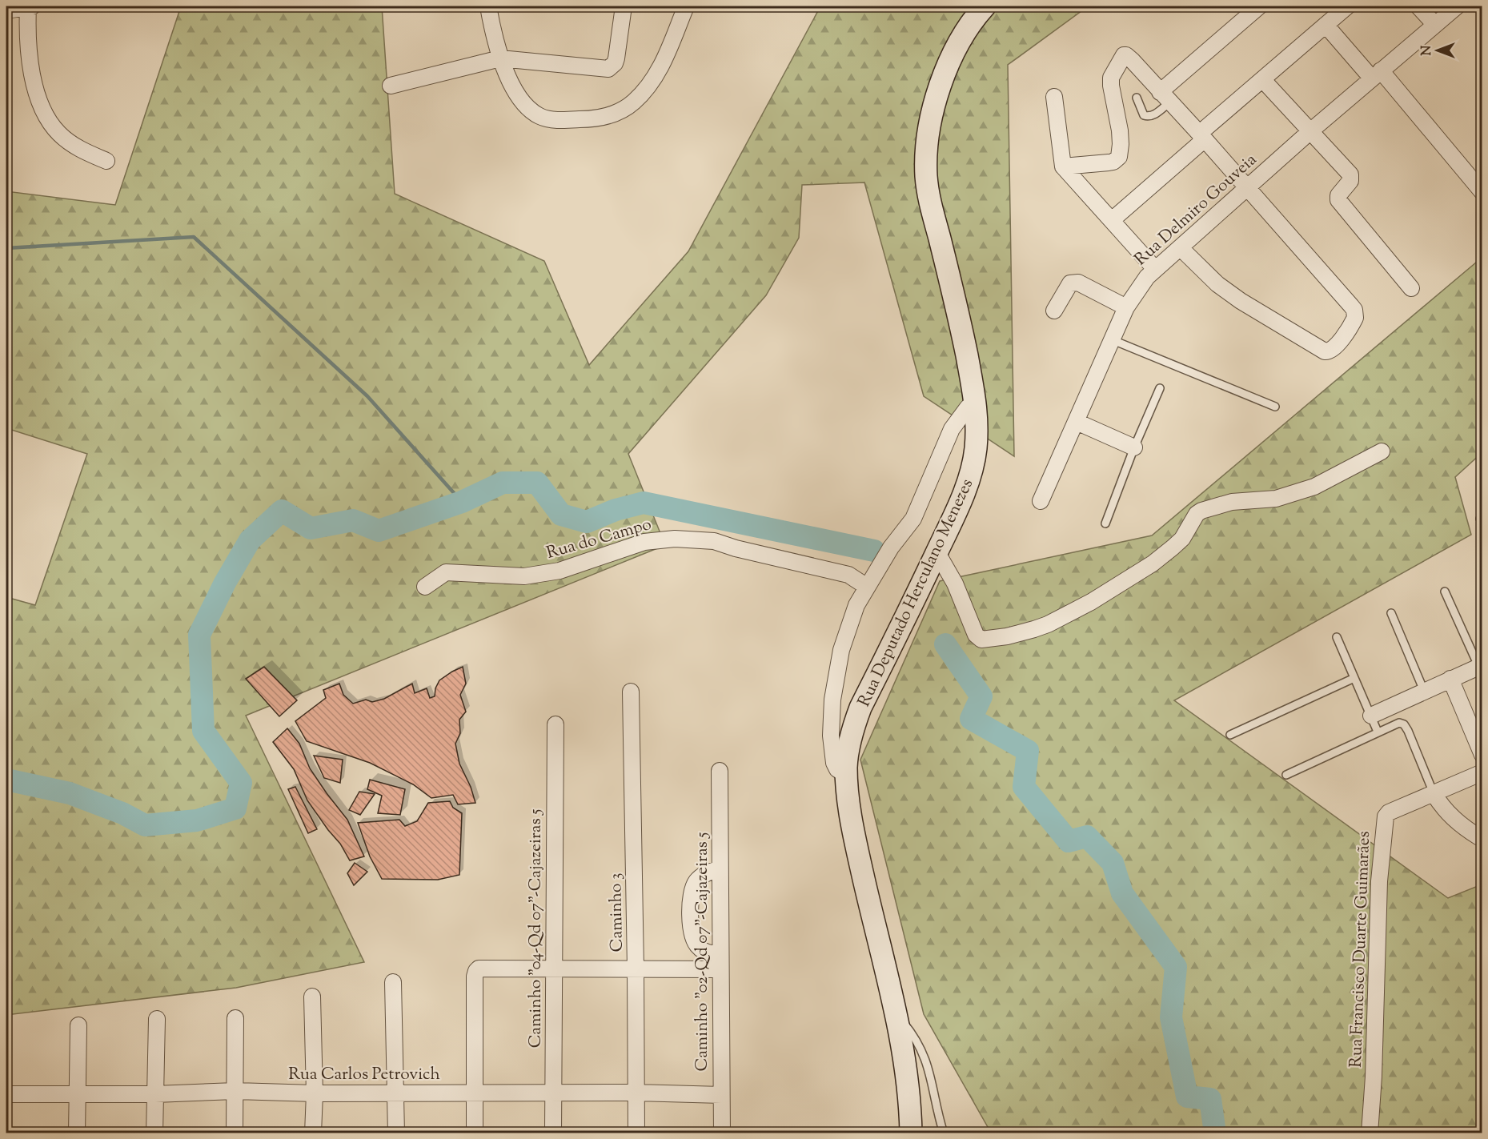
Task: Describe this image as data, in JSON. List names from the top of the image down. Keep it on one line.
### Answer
{"streets":{"main road":["Rua Deputado Herculano Menezes"],"street":["Rua Delmiro Gouveia","Rua do Campo","Caminho 3","Caminho \"04-Qd 07\"-Cajazeiras 5","Rua Francisco Duarte Guimarães","Caminho \"02-Qd 07\"-Cajazeiras 5","Rua Carlos Petrovich"]},"crossings":[["Caminho 3","Rua Carlos Petrovich"],["Caminho \"04-Qd 07\"-Cajazeiras 5","Rua Carlos Petrovich"],["Caminho \"02-Qd 07\"-Cajazeiras 5","Rua Carlos Petrovich"]],"north":"left"}
